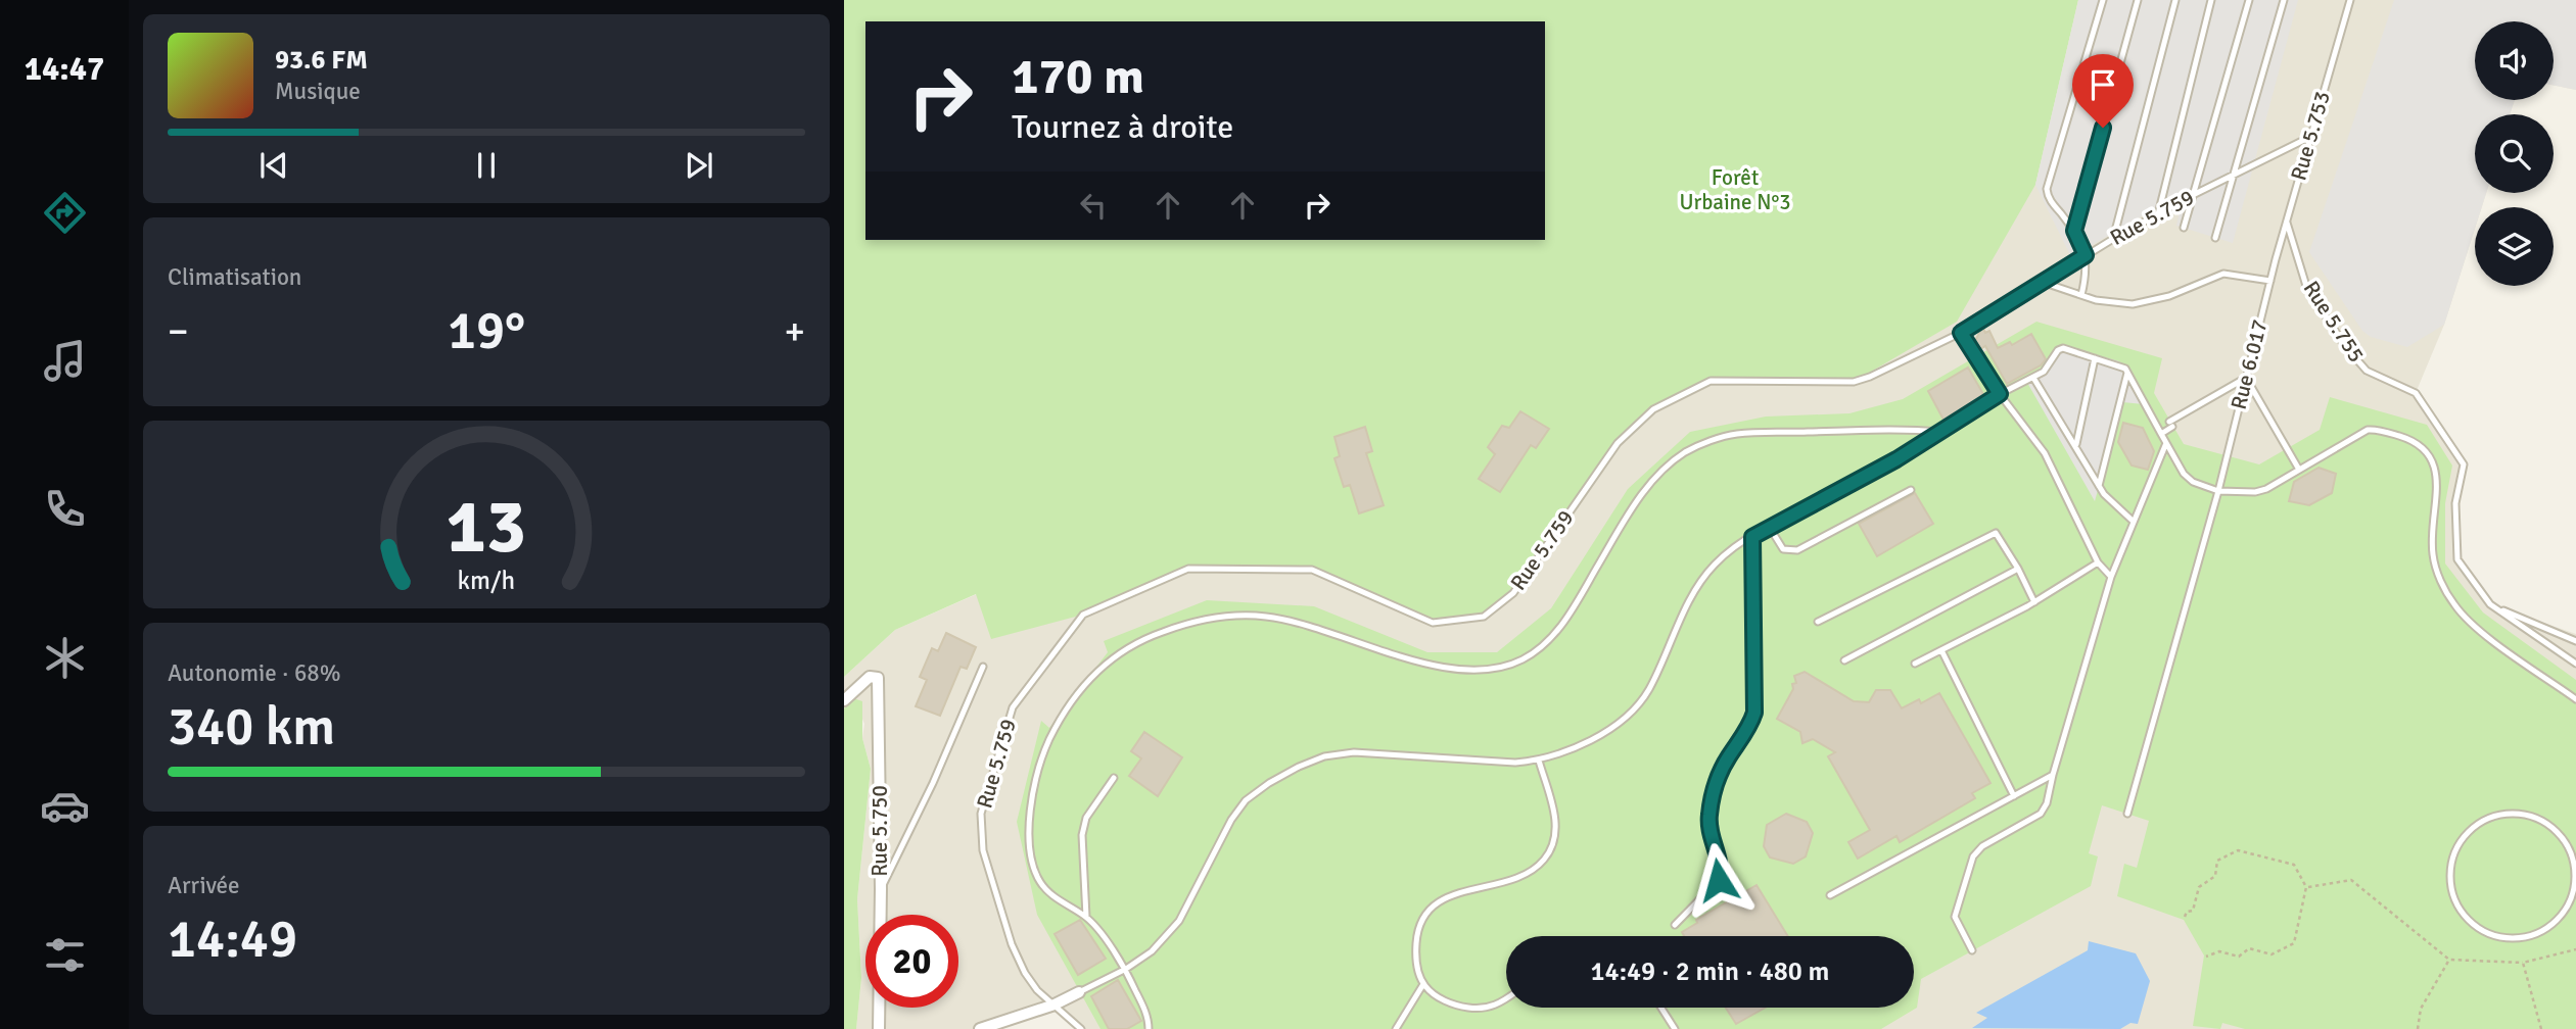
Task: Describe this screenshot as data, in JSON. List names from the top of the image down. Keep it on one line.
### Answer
{"streets":{"street":["Rue 5.750"],"lane":["Rue 5.753","Rue 5.759","Rue 5.755","Rue 6.017"]},"crossings":[["Rue 5.753","Rue 5.759"],["Rue 5.753","Rue 5.755"],["Rue 5.753","Rue 6.017"]],"parks":["Forêt Urbaine N°3"],"page":{"tabs":"14:47","turn":["170 m","Tournez à droite"],"song":["93.6 FM","Musique"],"tile":["Climatisation",["Autonomie · 68%","340 km"],["Arrivée","14:49"]],"heat":["−","19°","+"],"limit":"20","trip":"14:49 · 2 min · 480 m","gauge":["13","km/h"]}}
